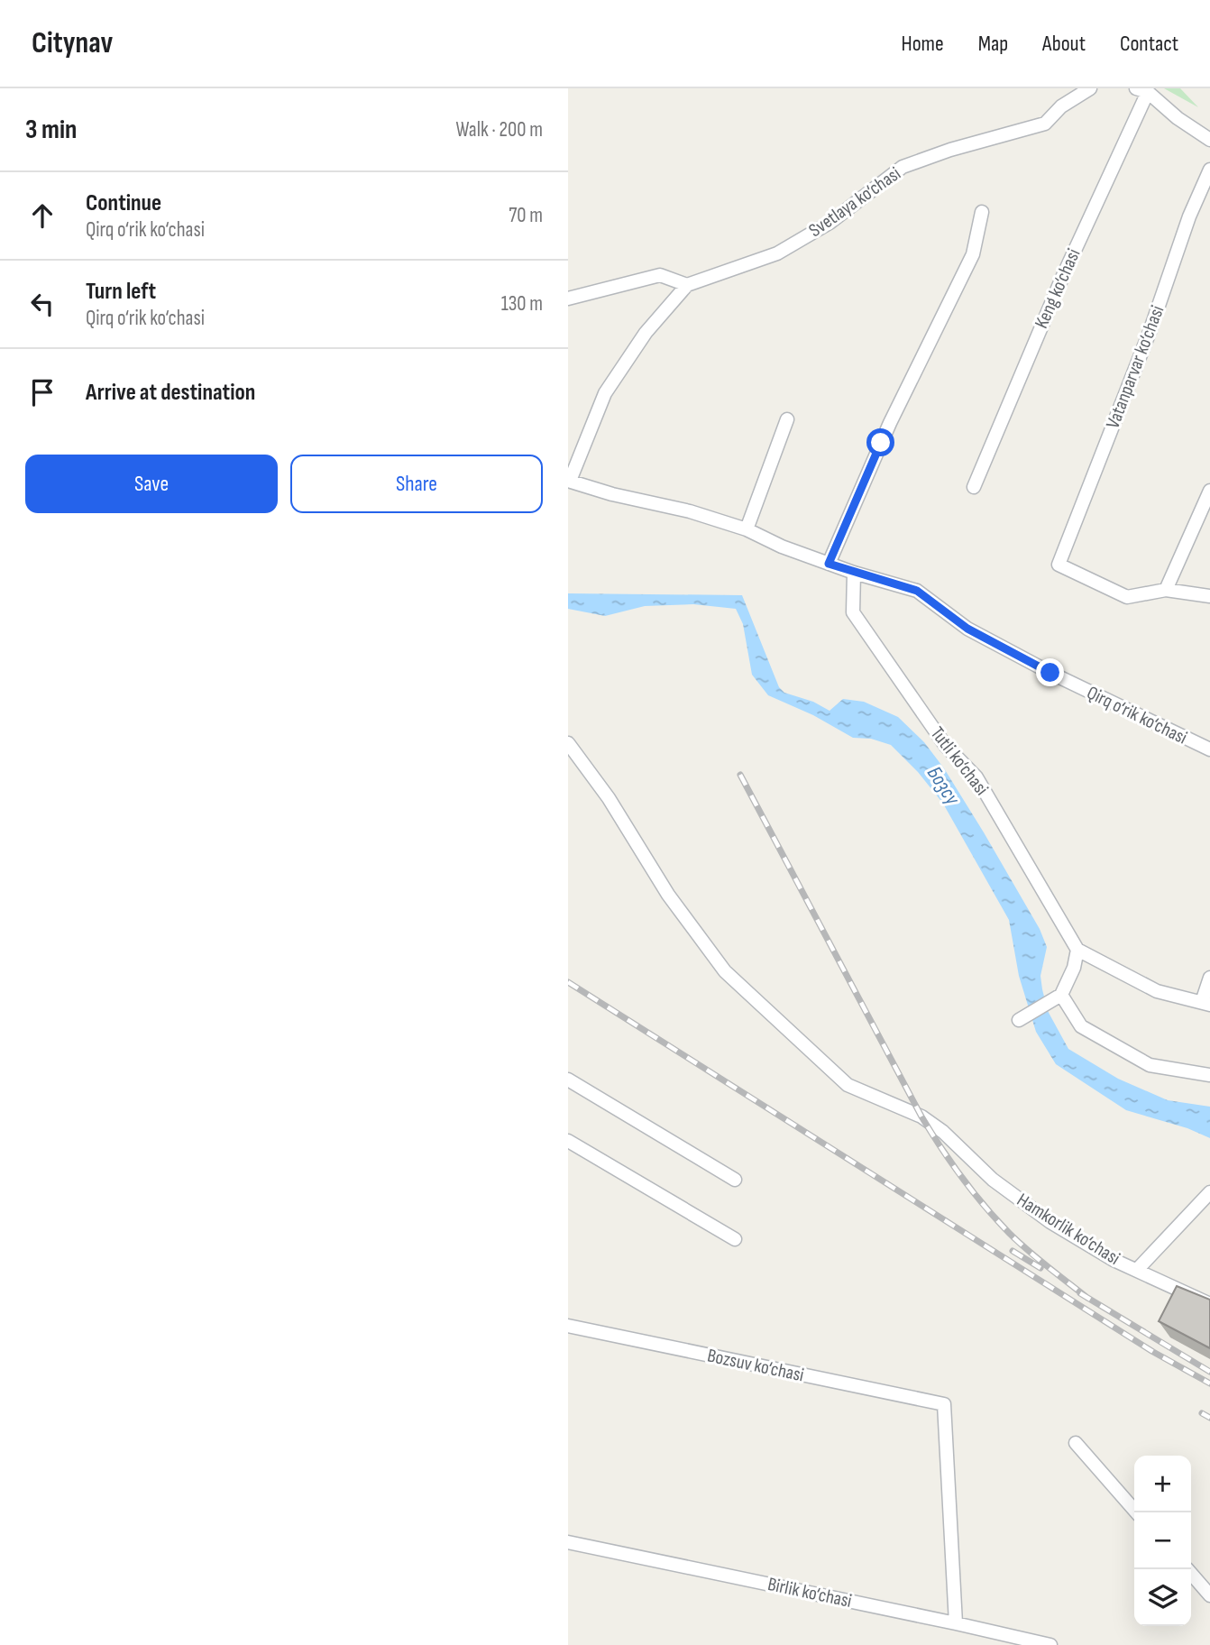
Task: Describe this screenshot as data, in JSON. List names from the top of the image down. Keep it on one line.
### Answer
{"streets":{"street":["Svetlaya ko‘chasi","Keng ko‘chasi","Vatanparvar ko‘chasi","Qirq o‘rik ko‘chasi","Tutli ko‘chasi","Hamkorlik ko‘chasi","Bozsuv ko‘chasi","Birlik ko‘chasi"]},"crossings":[["Svetlaya ko‘chasi","Qirq o‘rik ko‘chasi"],["Qirq o‘rik ko‘chasi","Tutli ko‘chasi"],["Bozsuv ko‘chasi","Birlik ko‘chasi"]],"water":["Бозсу"],"page":{"header":"Citynav","nav":["Home","Map","About","Contact"],"heading":["3 min","Walk · 200 m"],"list":[["Continue","Qirq o‘rik ko‘chasi","70 m"],["Turn left","Qirq o‘rik ko‘chasi","130 m"],"Arrive at destination"],"buttons":["Save","Share"],"map_buttons":["+","−"]}}
